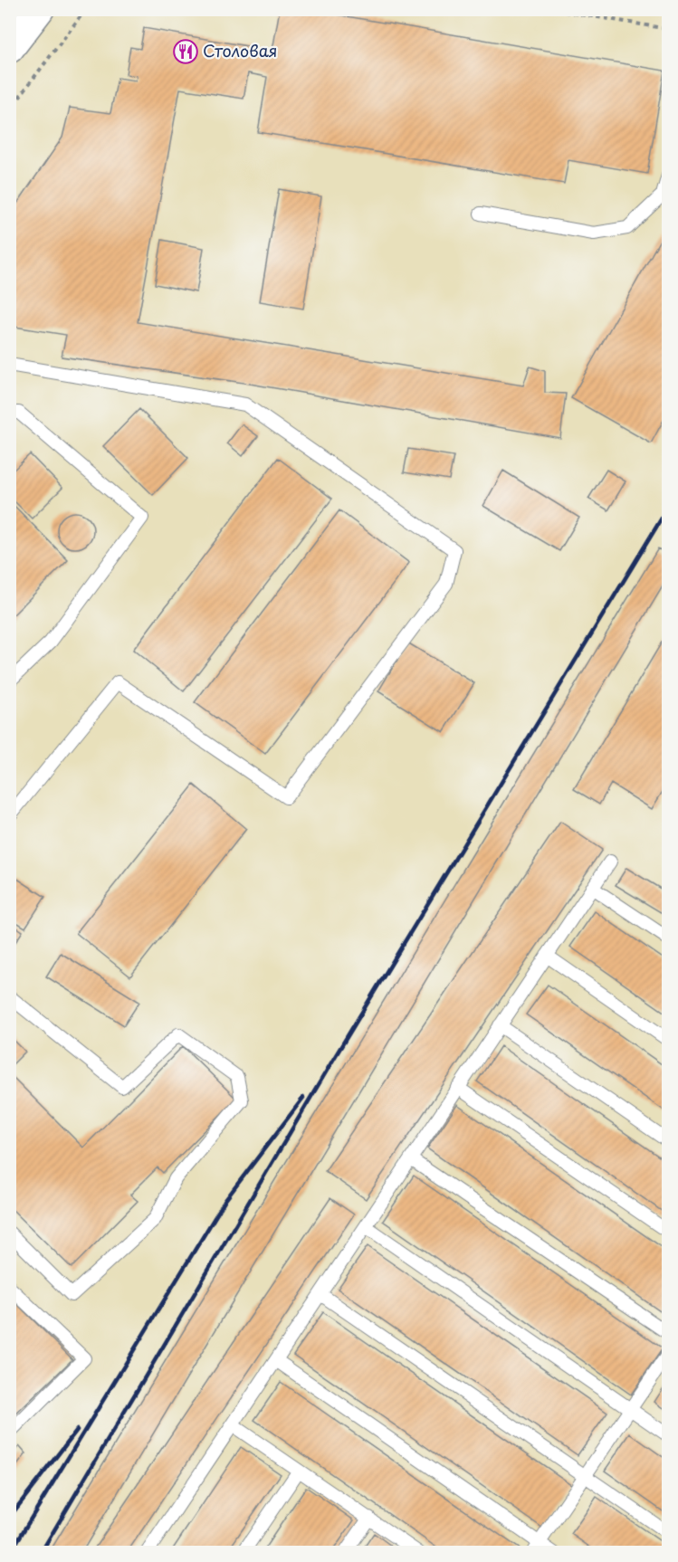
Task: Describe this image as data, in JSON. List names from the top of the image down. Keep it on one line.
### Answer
{"places":{"restaurant":["Столовая"]}}
